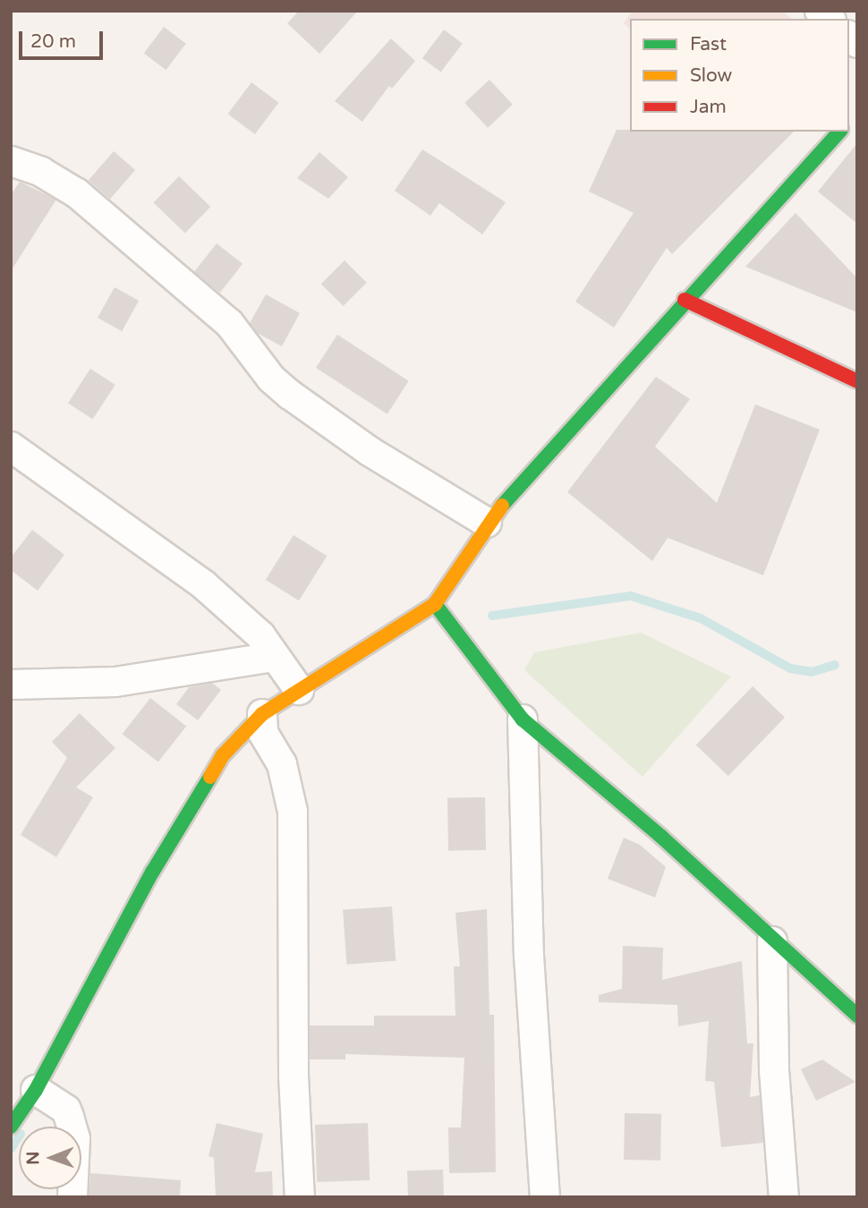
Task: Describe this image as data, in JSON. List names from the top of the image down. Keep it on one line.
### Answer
{"legend":["Fast","Slow","Jam"],"scale_bar":"20 m","north":"left"}
